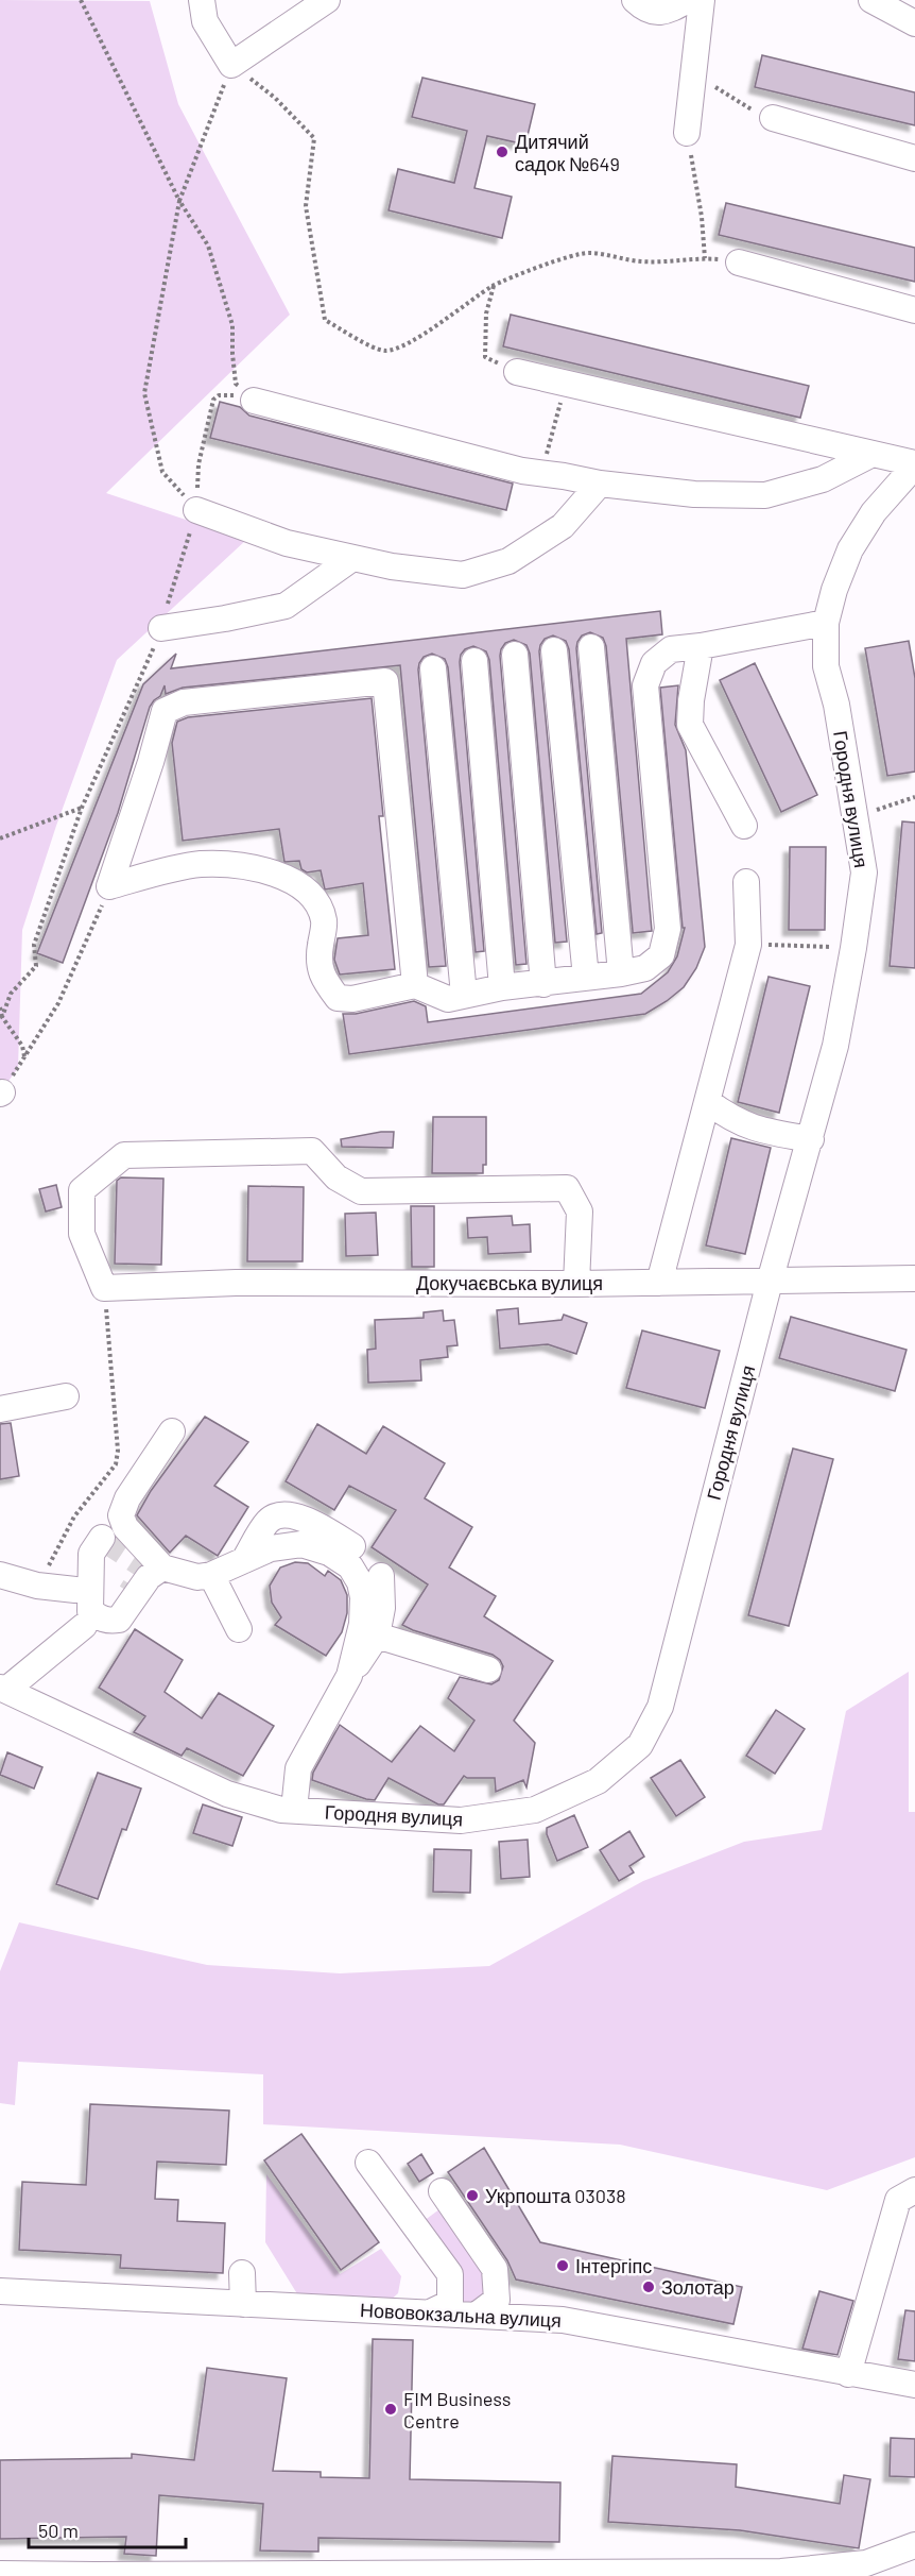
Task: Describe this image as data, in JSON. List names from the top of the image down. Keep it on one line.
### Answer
{"streets":{"street":["Городня вулиця","Докучаєвська вулиця","Нововокзальна вулиця"]},"crossings":[["Городня вулиця","Докучаєвська вулиця"]],"places":["Дитячий садок №649","Укрпошта 03038","Інтергіпс","Золотар","FIM Business Centre"],"scale_bar":"50 m"}
